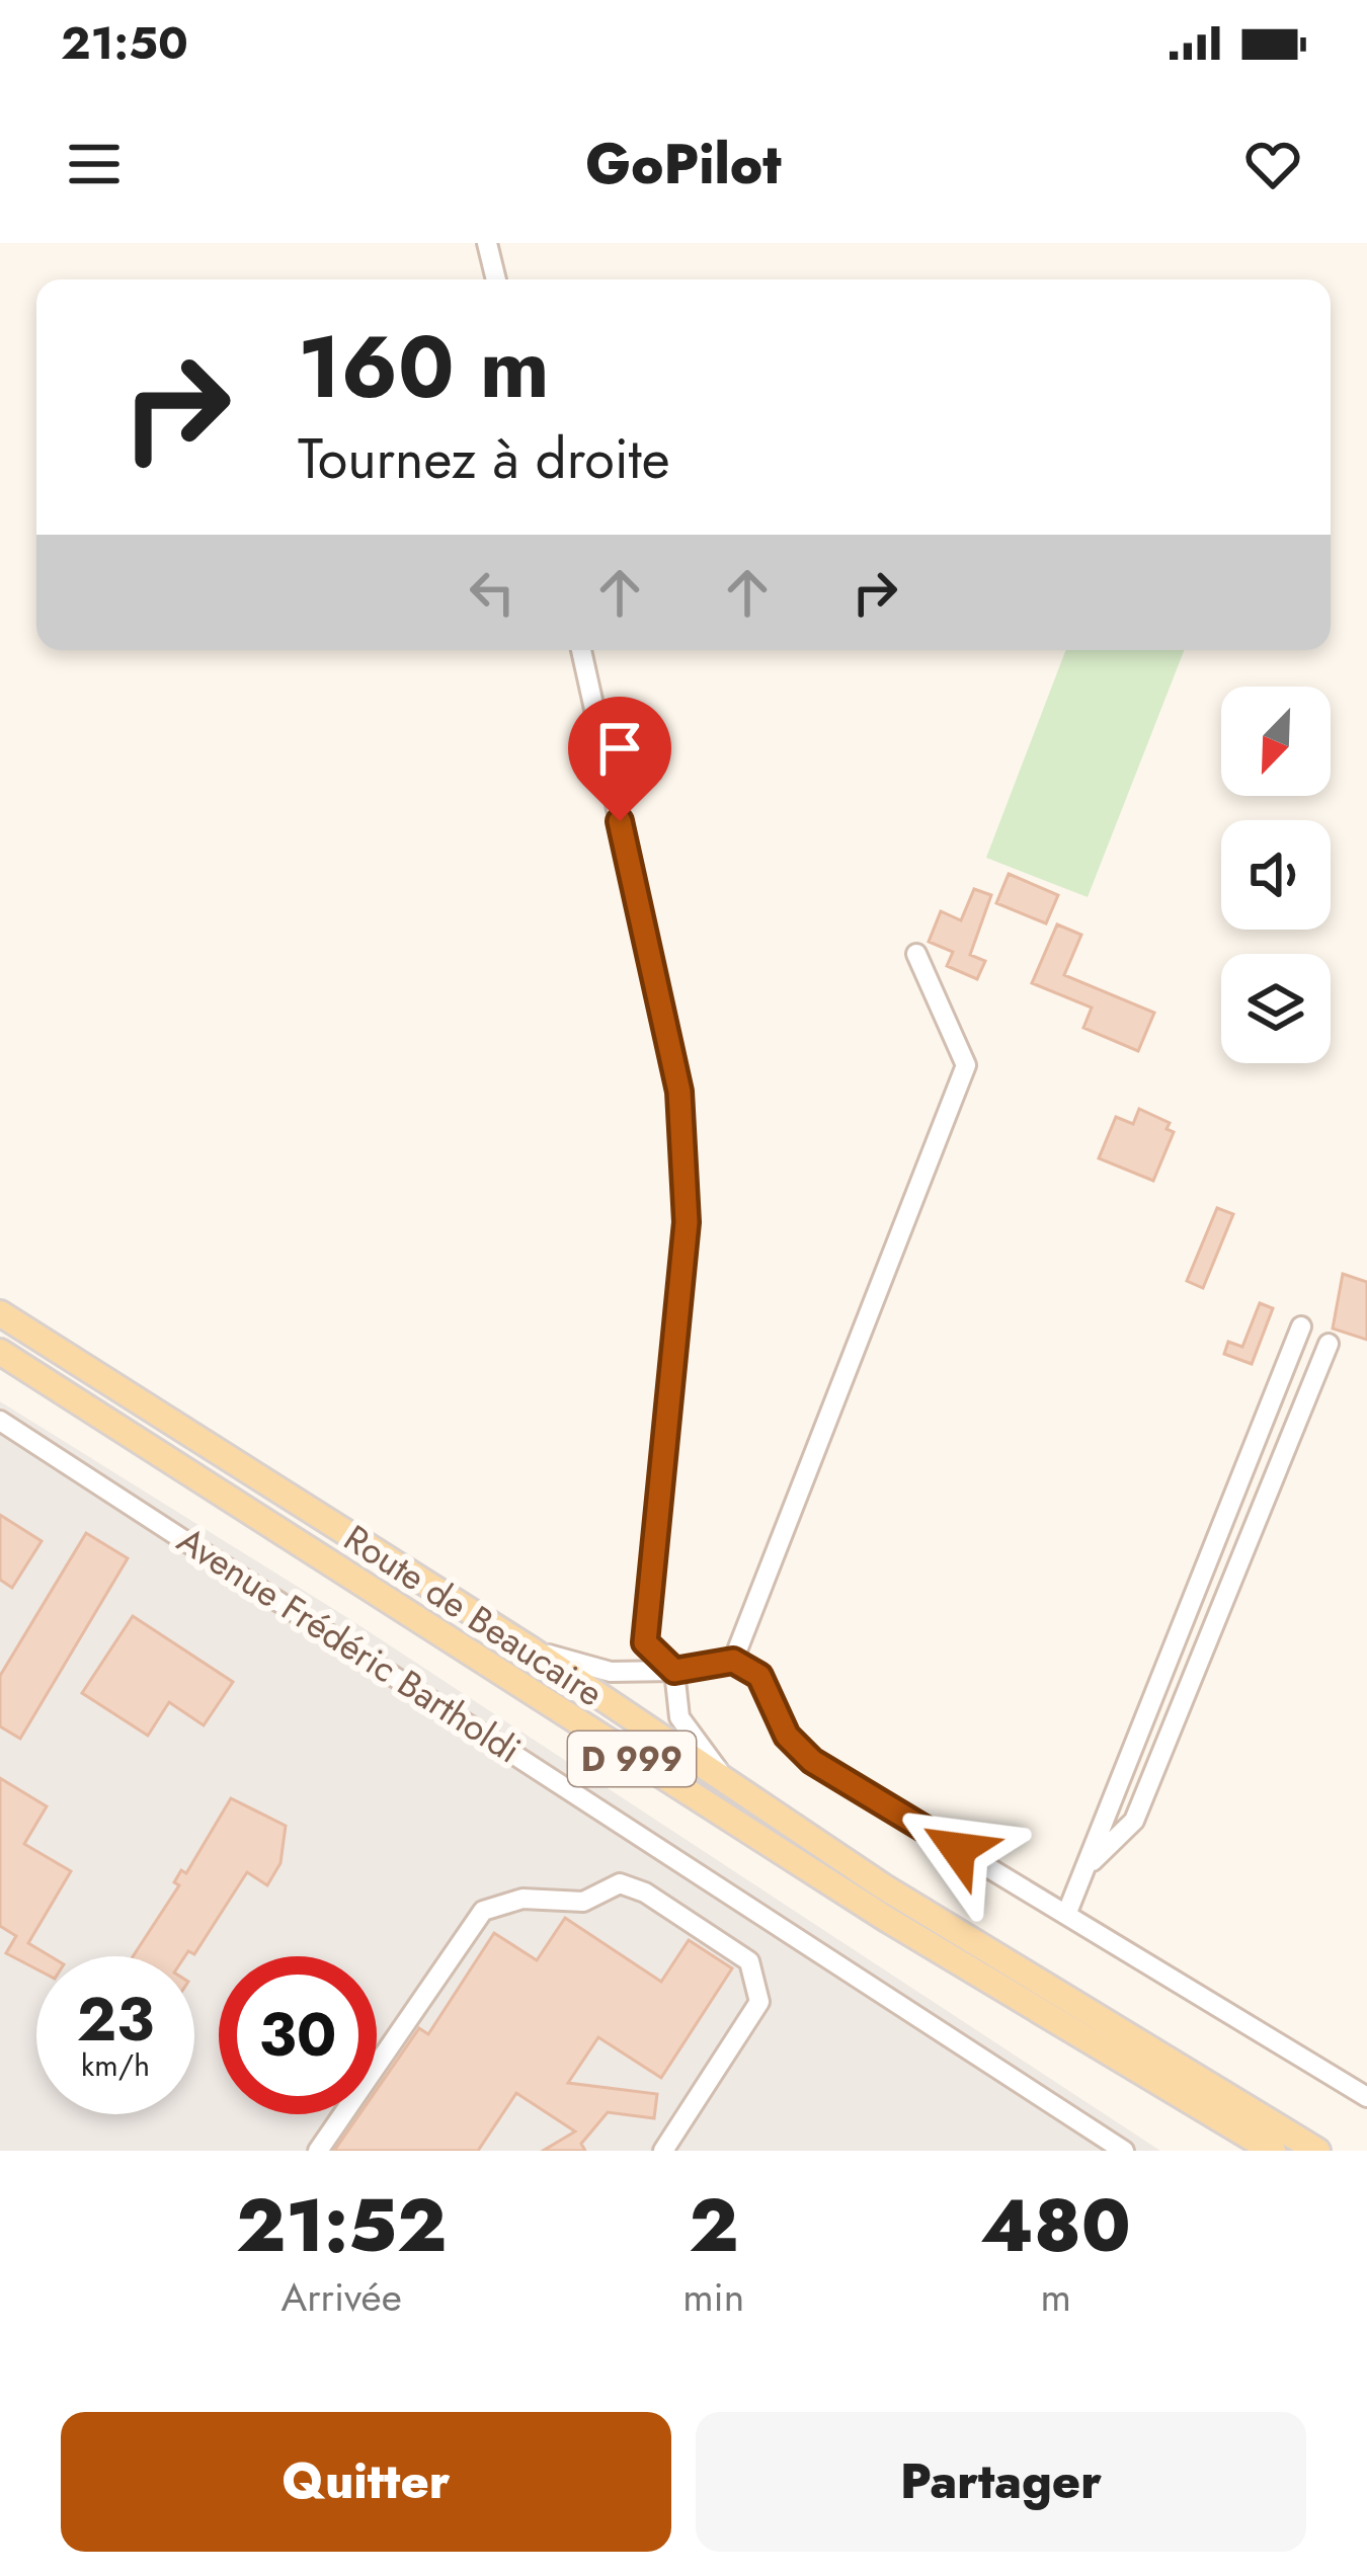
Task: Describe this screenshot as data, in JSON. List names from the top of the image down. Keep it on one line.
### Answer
{"streets":{"main road":["Route de Beaucaire","D 999"],"street":["Avenue Frédéric Bartholdi"]},"north":"bottom left","page":{"status":"21:50","header":"GoPilot","turn":["160 m","Tournez à droite"],"speed":"23 km/h","limit":"30","eta":["21:52","Arrivée","2","min","480","m"],"buttons":["Quitter","Partager"]}}
